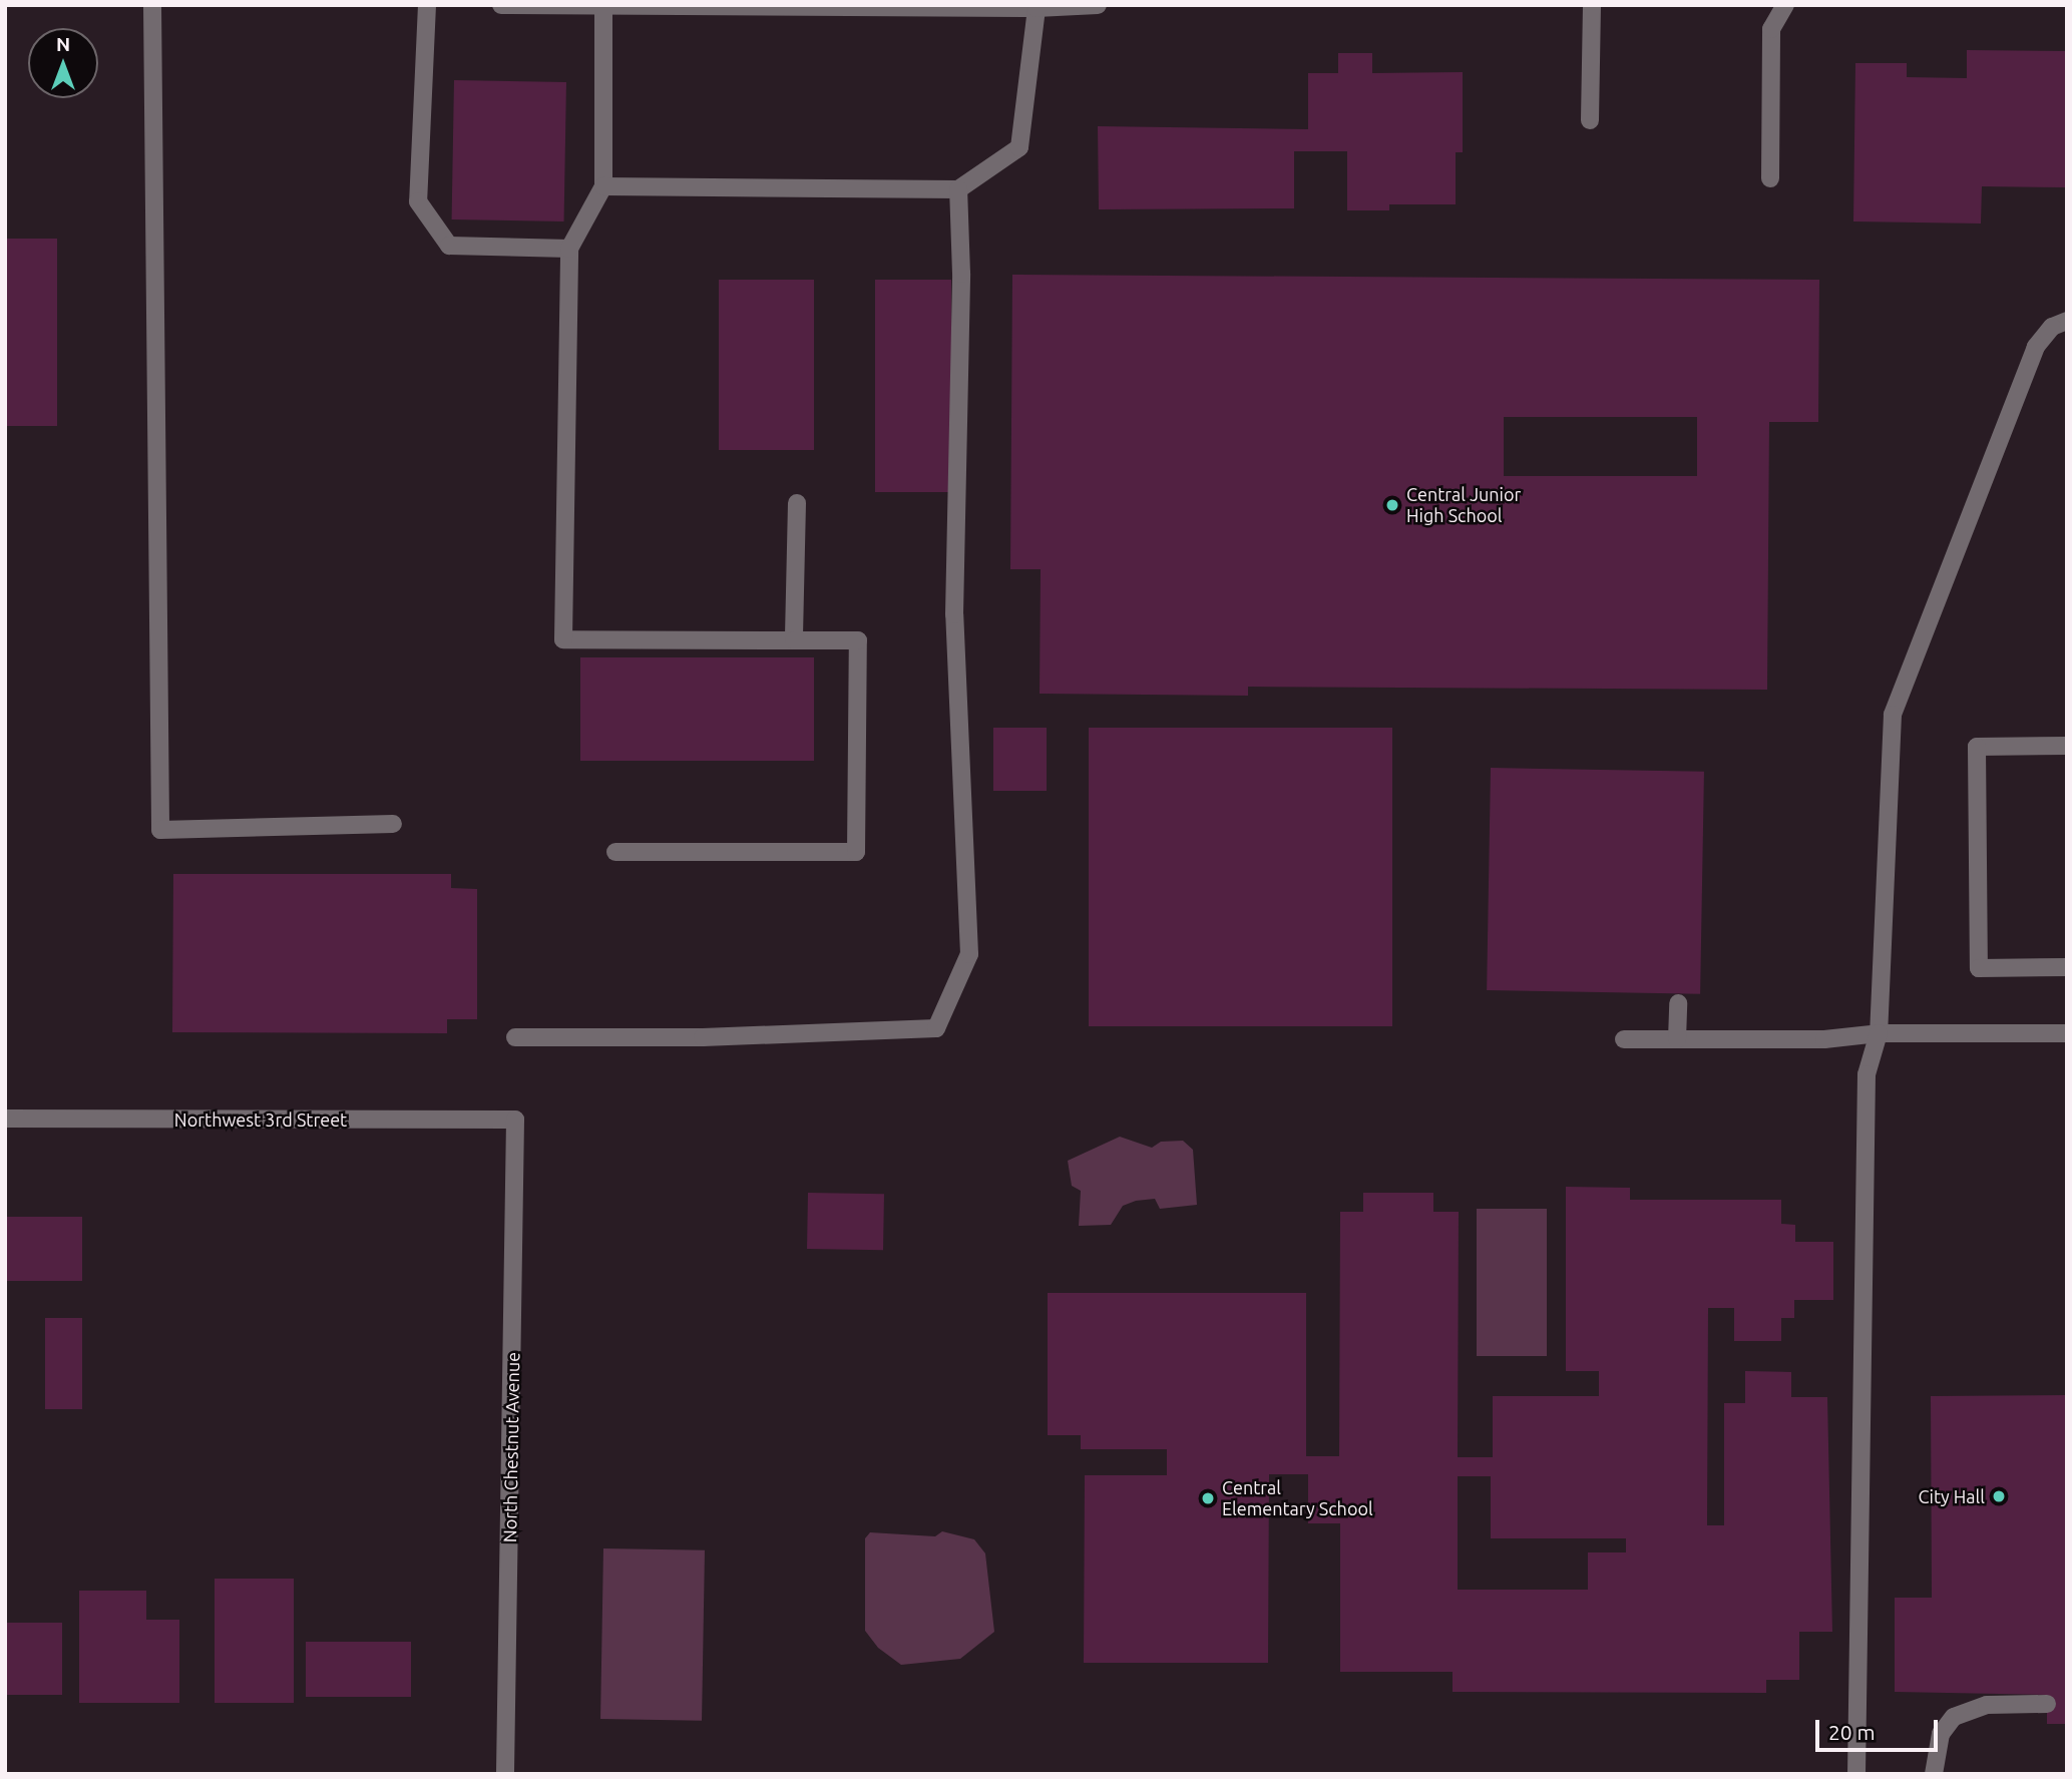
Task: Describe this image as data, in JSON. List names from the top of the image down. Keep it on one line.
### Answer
{"streets":{"street":["Northwest 3rd Street","North Chestnut Avenue"]},"crossings":[["Northwest 3rd Street","North Chestnut Avenue"]],"places":["Central Junior High School","City Hall","Central Elementary School"],"scale_bar":"20 m","north":"top"}
